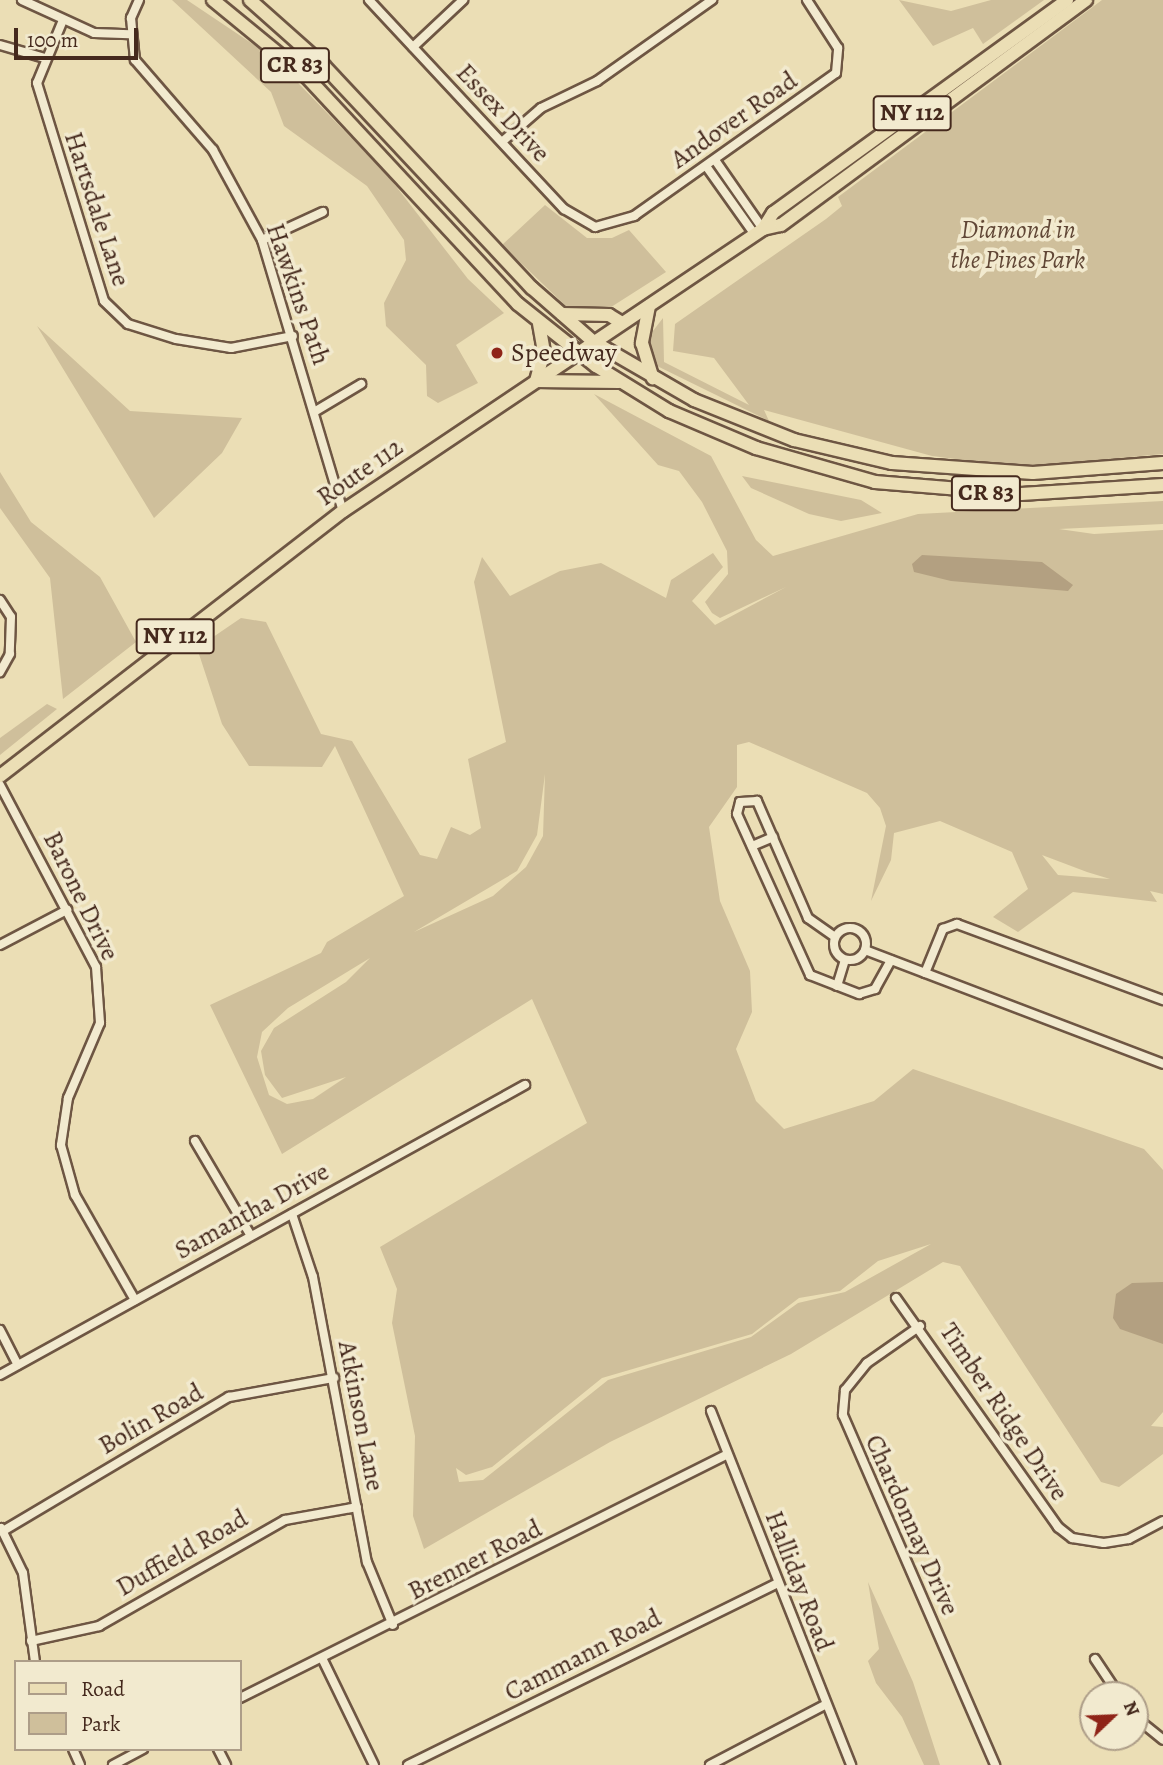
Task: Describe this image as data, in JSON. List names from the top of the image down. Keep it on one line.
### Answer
{"streets":{"main road":["CR 83","NY 112","Route 112"],"street":["Essex Drive","Andover Road","Hartsdale Lane","Hawkins Path","Barone Drive","Samantha Drive","Timber Ridge Drive","Atkinson Lane","Bolin Road","Chardonnay Drive","Duffield Road","Brenner Road","Halliday Road","Cammann Road"]},"crossings":[["CR 83","Route 112"],["Essex Drive","Andover Road"],["Hartsdale Lane","Hawkins Path"],["Hawkins Path","Route 112"],["Barone Drive","Samantha Drive"],["Samantha Drive","Atkinson Lane"],["Timber Ridge Drive","Chardonnay Drive"],["Atkinson Lane","Bolin Road"],["Atkinson Lane","Duffield Road"],["Atkinson Lane","Brenner Road"],["Brenner Road","Halliday Road"],["Halliday Road","Cammann Road"]],"parks":["Diamond in the Pines Park"],"places":["Speedway"],"legend":["Road","Park"],"scale_bar":"100 m","north":"top right"}
